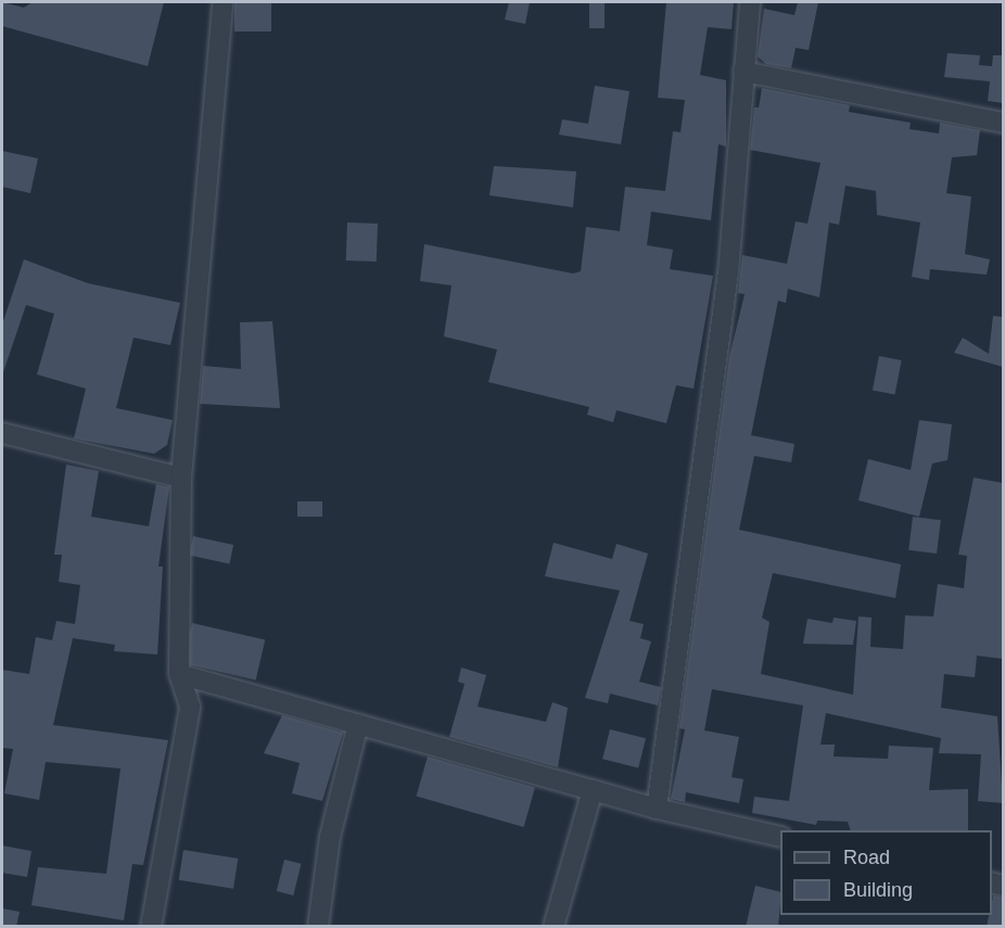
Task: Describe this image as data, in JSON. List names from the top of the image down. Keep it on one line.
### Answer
{"legend":["Road","Building"]}
